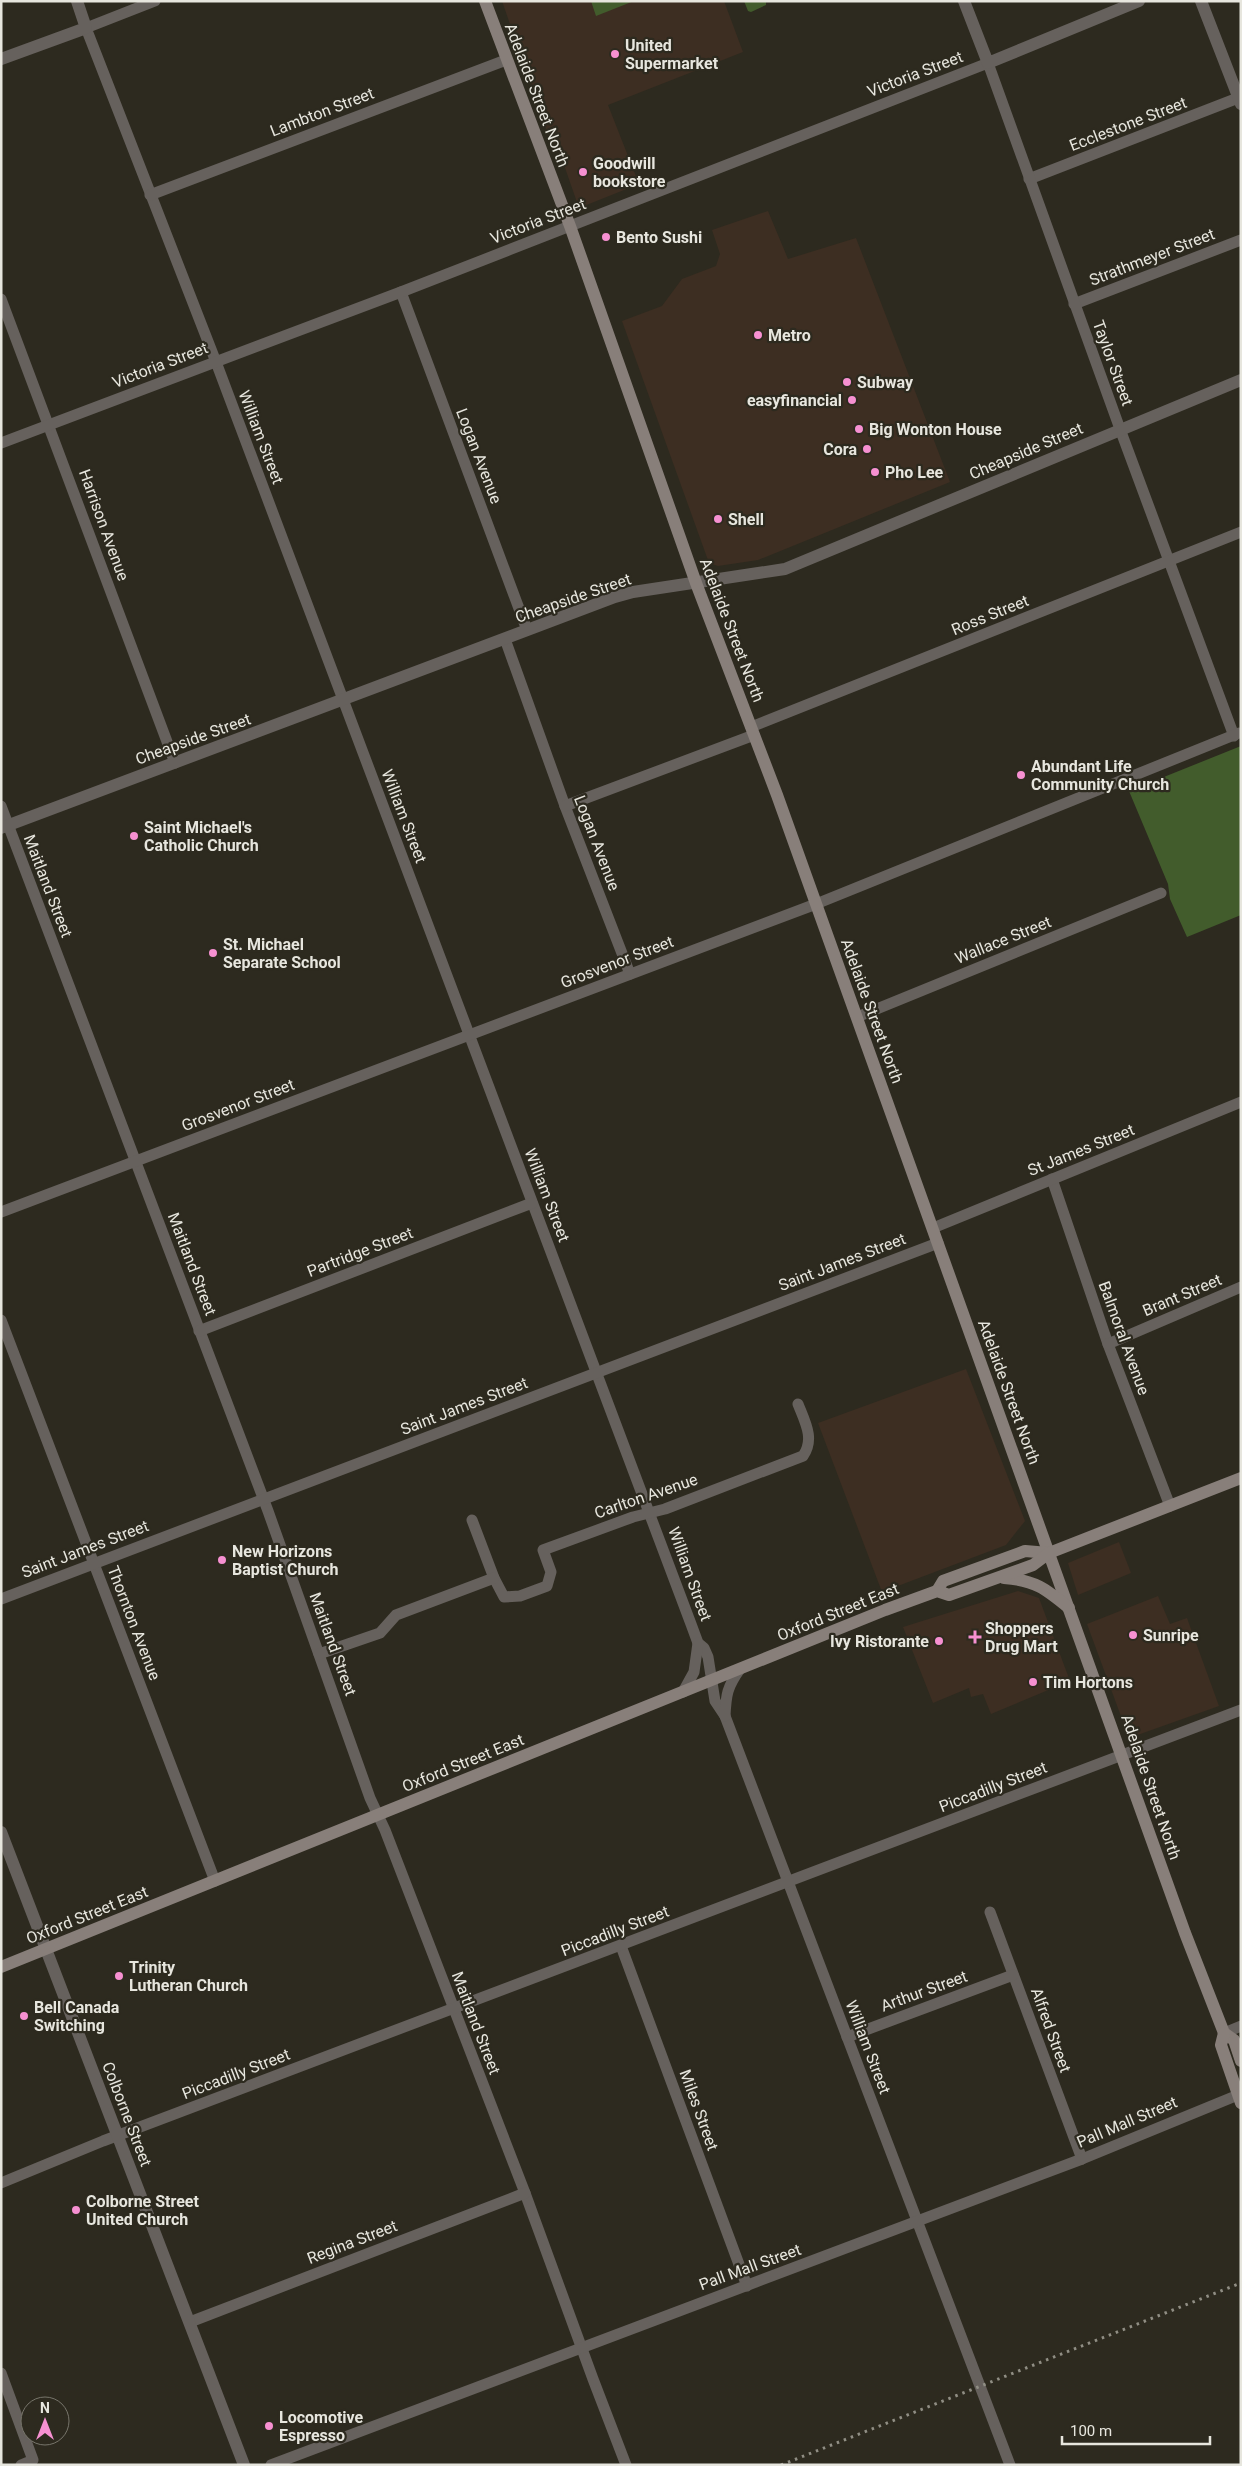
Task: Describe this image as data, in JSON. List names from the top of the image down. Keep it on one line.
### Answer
{"streets":{"main road":["Adelaide Street North","Oxford Street East"],"street":["Victoria Street","Lambton Street","Ecclestone Street","Strathmeyer Street","Taylor Street","William Street","Cheapside Street","Logan Avenue","Harrison Avenue","Ross Street","Maitland Street","Wallace Street","Grosvenor Street","St James Street","Partridge Street","Saint James Street","Brant Street","Balmoral Avenue","Carlton Avenue","Thornton Avenue","Piccadilly Street","Arthur Street","Alfred Street","Miles Street","Colborne Street","Pall Mall Street","Regina Street"]},"crossings":[["Victoria Street","Adelaide Street North"],["Victoria Street","Taylor Street"],["Victoria Street","William Street"],["Victoria Street","Logan Avenue"],["Victoria Street","Harrison Avenue"],["Adelaide Street North","Lambton Street"],["Adelaide Street North","Cheapside Street"],["Adelaide Street North","Ross Street"],["Adelaide Street North","Wallace Street"],["Adelaide Street North","Grosvenor Street"],["Adelaide Street North","St James Street"],["Adelaide Street North","Saint James Street"],["Adelaide Street North","Oxford Street East"],["Adelaide Street North","Piccadilly Street"],["Adelaide Street North","Pall Mall Street"],["Lambton Street","William Street"],["Ecclestone Street","Taylor Street"],["Strathmeyer Street","Taylor Street"],["Taylor Street","Cheapside Street"],["Taylor Street","Ross Street"],["Taylor Street","Grosvenor Street"],["William Street","Cheapside Street"],["William Street","Grosvenor Street"],["William Street","Partridge Street"],["William Street","Saint James Street"],["William Street","Carlton Avenue"],["William Street","Oxford Street East"],["William Street","Piccadilly Street"],["William Street","Arthur Street"],["William Street","Pall Mall Street"],["Cheapside Street","Logan Avenue"],["Cheapside Street","Harrison Avenue"],["Cheapside Street","Maitland Street"],["Logan Avenue","Ross Street"],["Logan Avenue","Grosvenor Street"],["Maitland Street","Grosvenor Street"],["Maitland Street","Partridge Street"],["Maitland Street","Saint James Street"],["Maitland Street","Oxford Street East"],["Maitland Street","Piccadilly Street"],["Maitland Street","Pall Mall Street"],["Maitland Street","Regina Street"],["St James Street","Balmoral Avenue"],["Saint James Street","Thornton Avenue"],["Brant Street","Balmoral Avenue"],["Balmoral Avenue","Oxford Street East"],["Oxford Street East","Thornton Avenue"],["Oxford Street East","Colborne Street"],["Piccadilly Street","Miles Street"],["Piccadilly Street","Colborne Street"],["Arthur Street","Alfred Street"],["Alfred Street","Pall Mall Street"],["Miles Street","Pall Mall Street"],["Colborne Street","Regina Street"]],"places":{"other":["United Supermarket","Goodwill bookstore","Bento Sushi","Metro","Subway","easyfinancial","Big Wonton House","Cora","Pho Lee","Shell","Abundant Life Community Church","Saint Michael's Catholic Church","St. Michael Separate School","New Horizons Baptist Church","Sunripe","Ivy Ristorante","Tim Hortons","Trinity Lutheran Church","Bell Canada Switching","Colborne Street United Church","Locomotive Espresso"],"health":["Shoppers Drug Mart"]},"scale_bar":"100 m","north":"top"}
